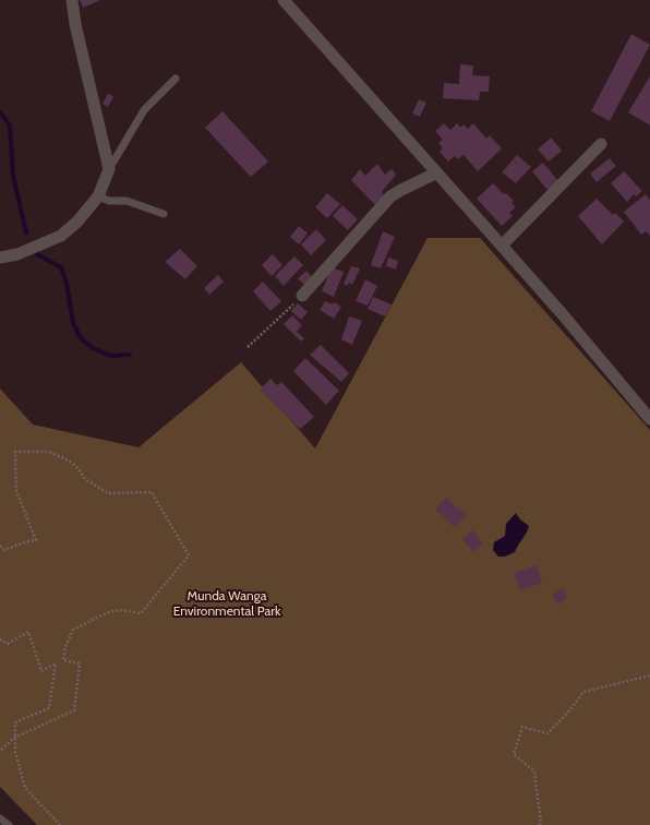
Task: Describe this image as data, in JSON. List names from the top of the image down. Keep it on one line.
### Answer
{"parks":["Munda Wanga Environmental Park"]}
